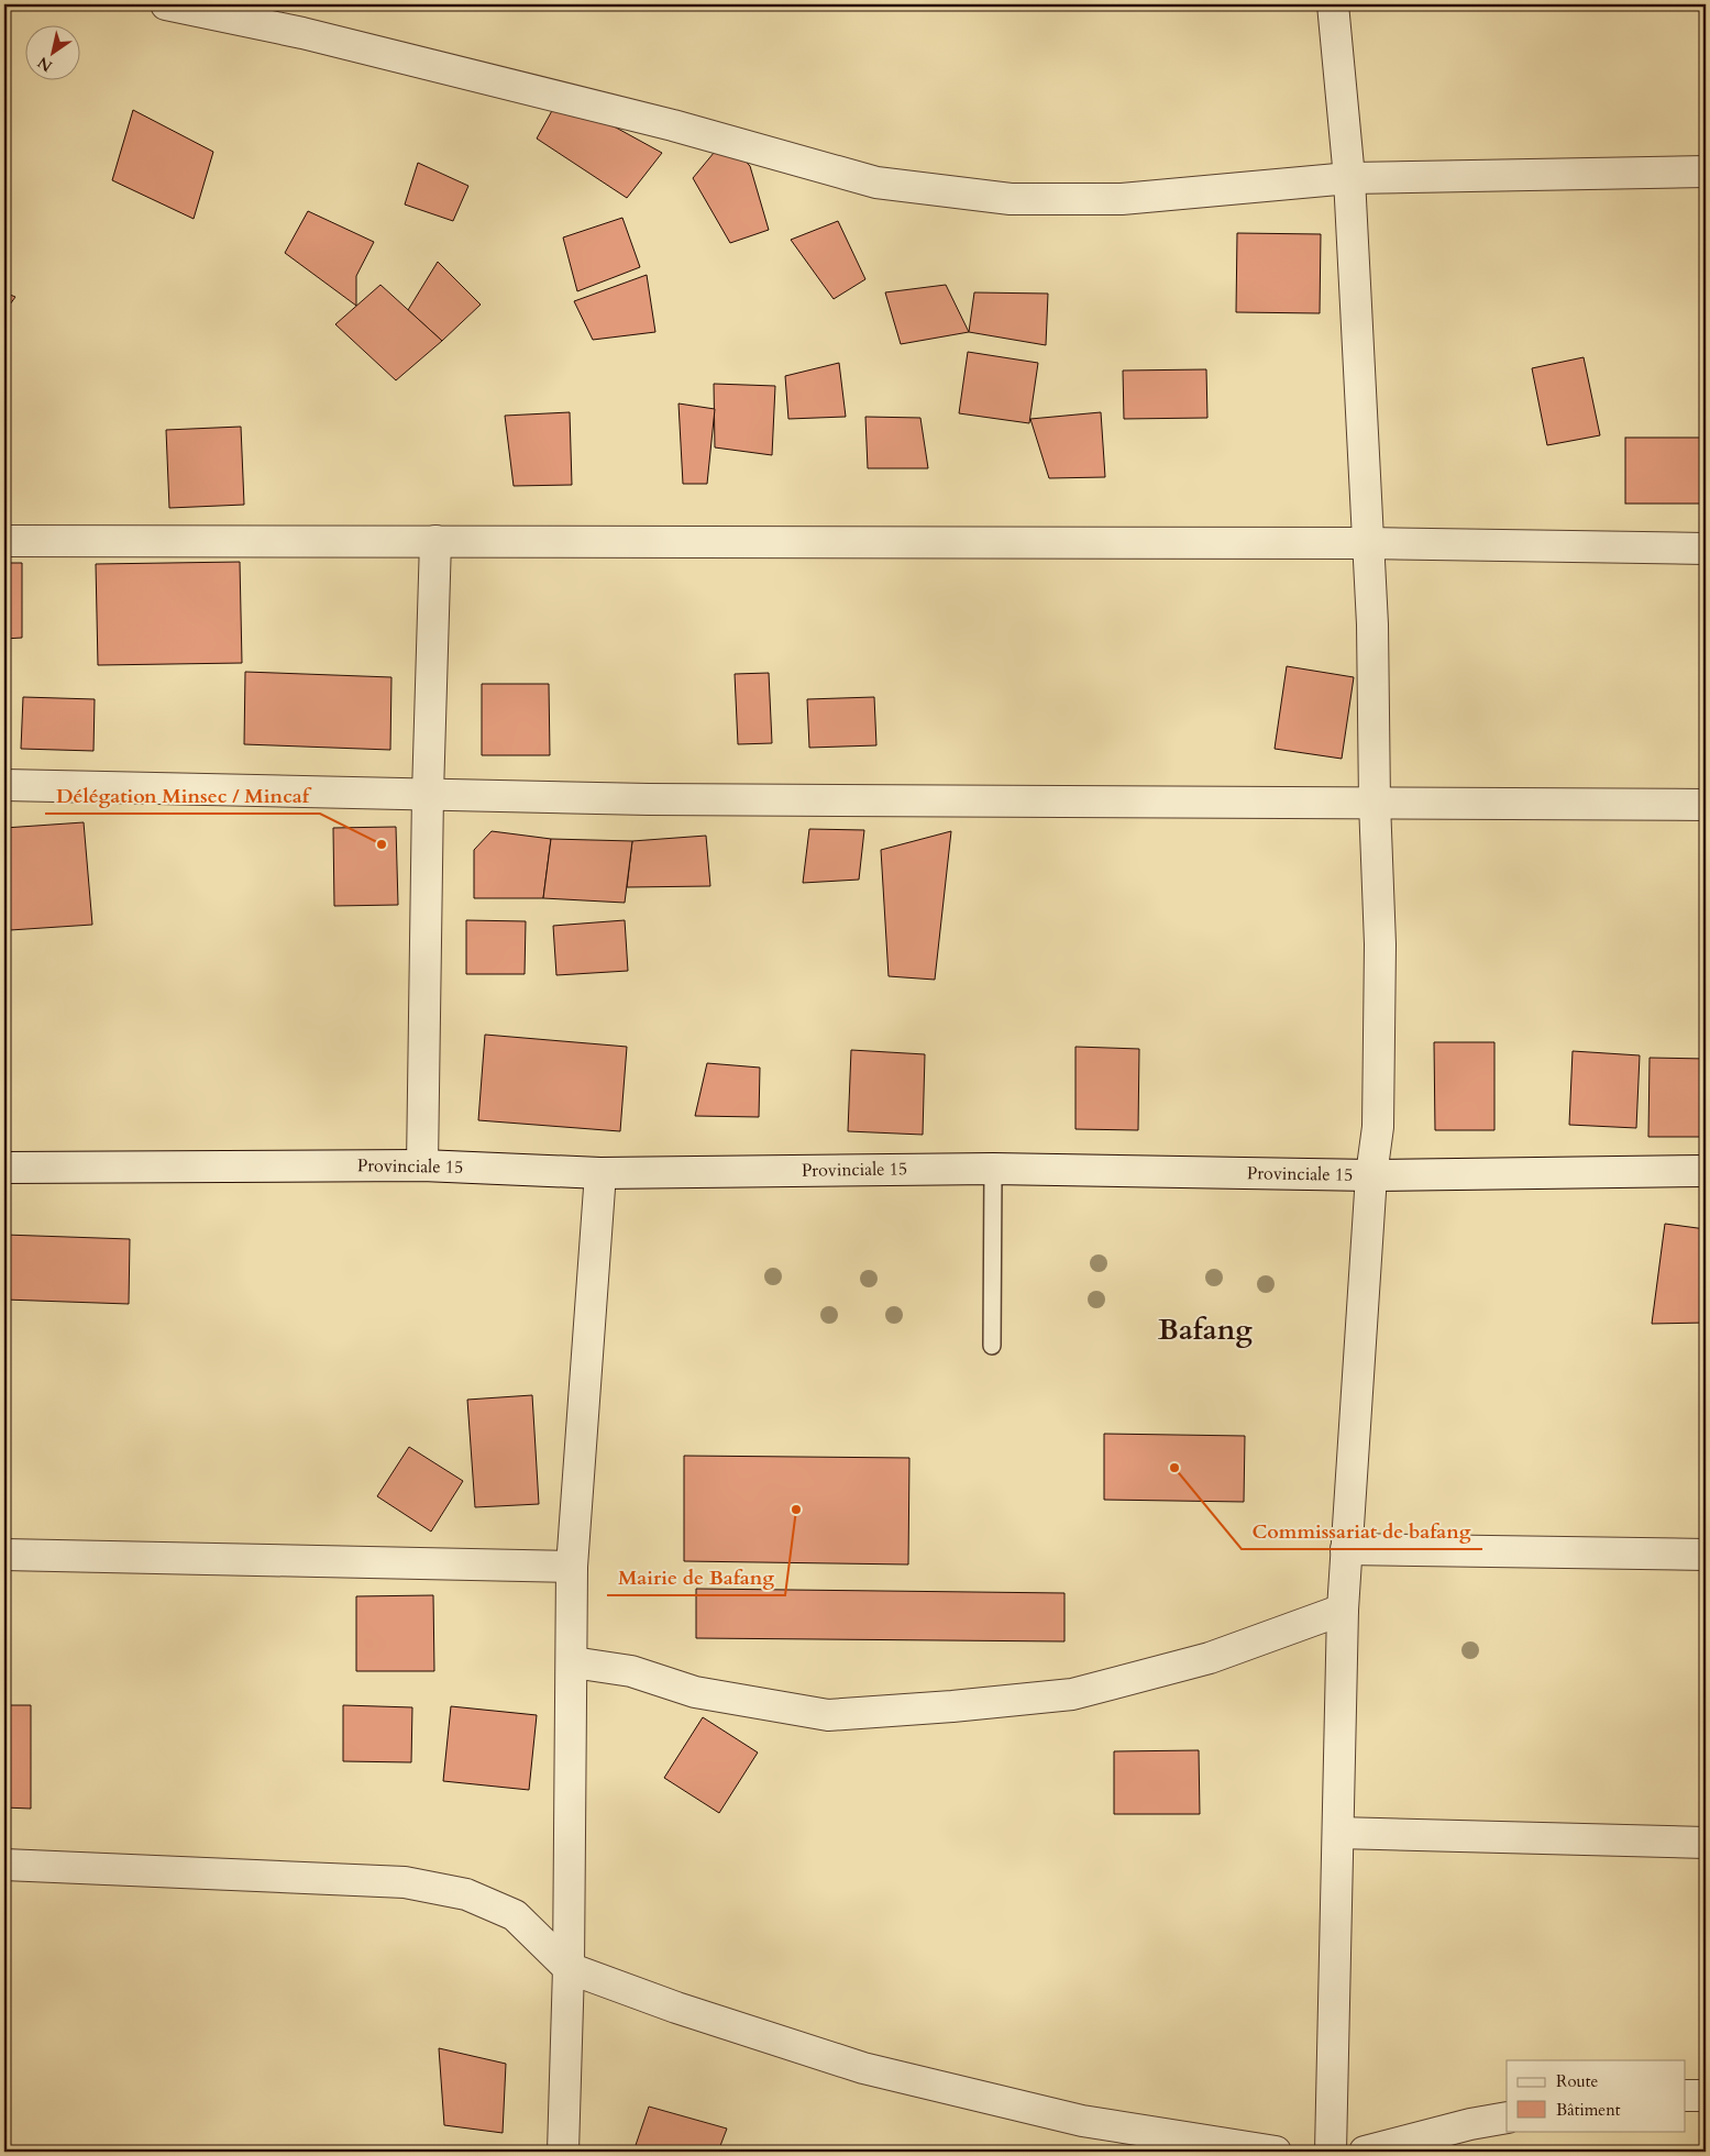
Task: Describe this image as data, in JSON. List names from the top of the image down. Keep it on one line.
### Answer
{"streets":{"street":["Provinciale 15"]},"districts":["Bafang"],"places":["Délégation Minsec / Mincaf","Commissariat de bafang","Mairie de Bafang"],"legend":["Route","Bâtiment"],"north":"bottom left"}
